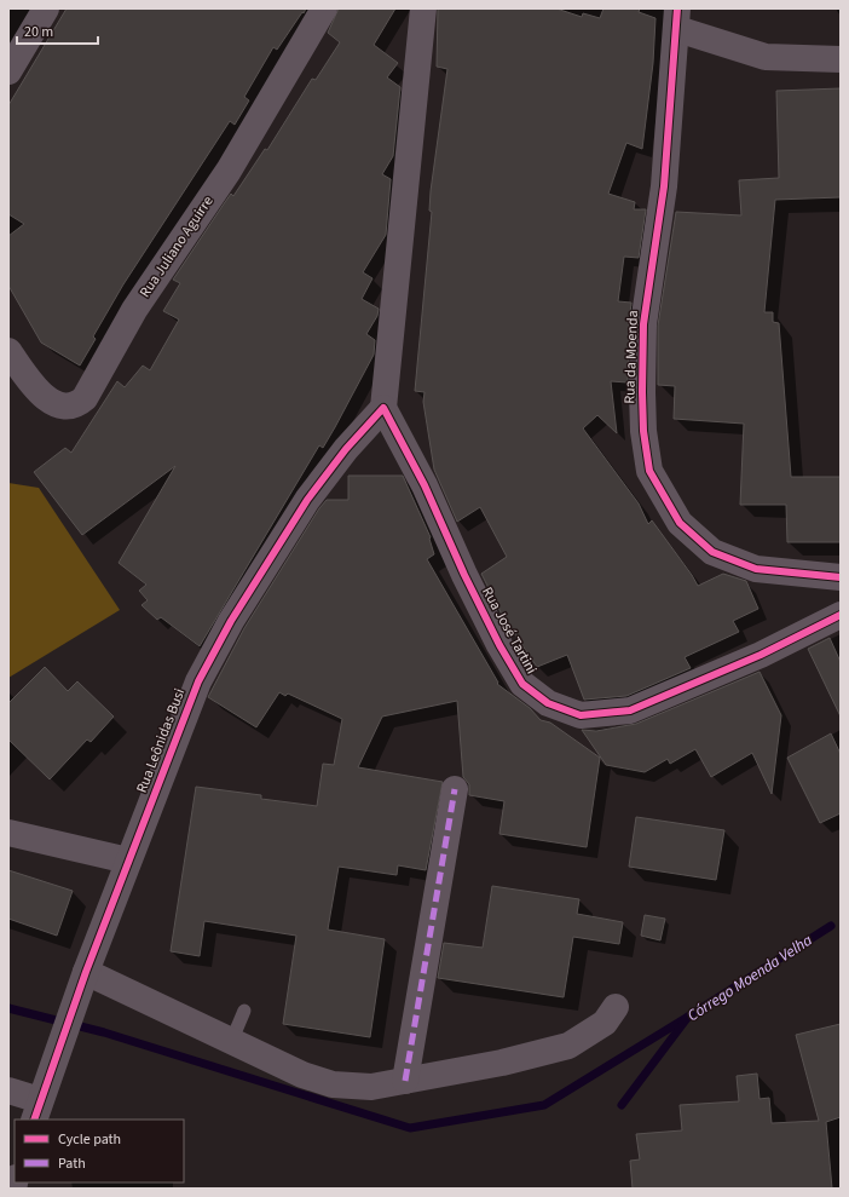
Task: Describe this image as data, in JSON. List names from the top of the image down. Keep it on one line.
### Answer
{"streets":{"street":["Rua Juliano Aguirre","Rua da Moenda","Rua José Tartini","Rua Leônidas Busi"]},"crossings":[["Rua José Tartini","Rua Leônidas Busi"]],"water":["Córrego Moenda Velha"],"legend":["Cycle path","Path"],"scale_bar":"20 m"}
